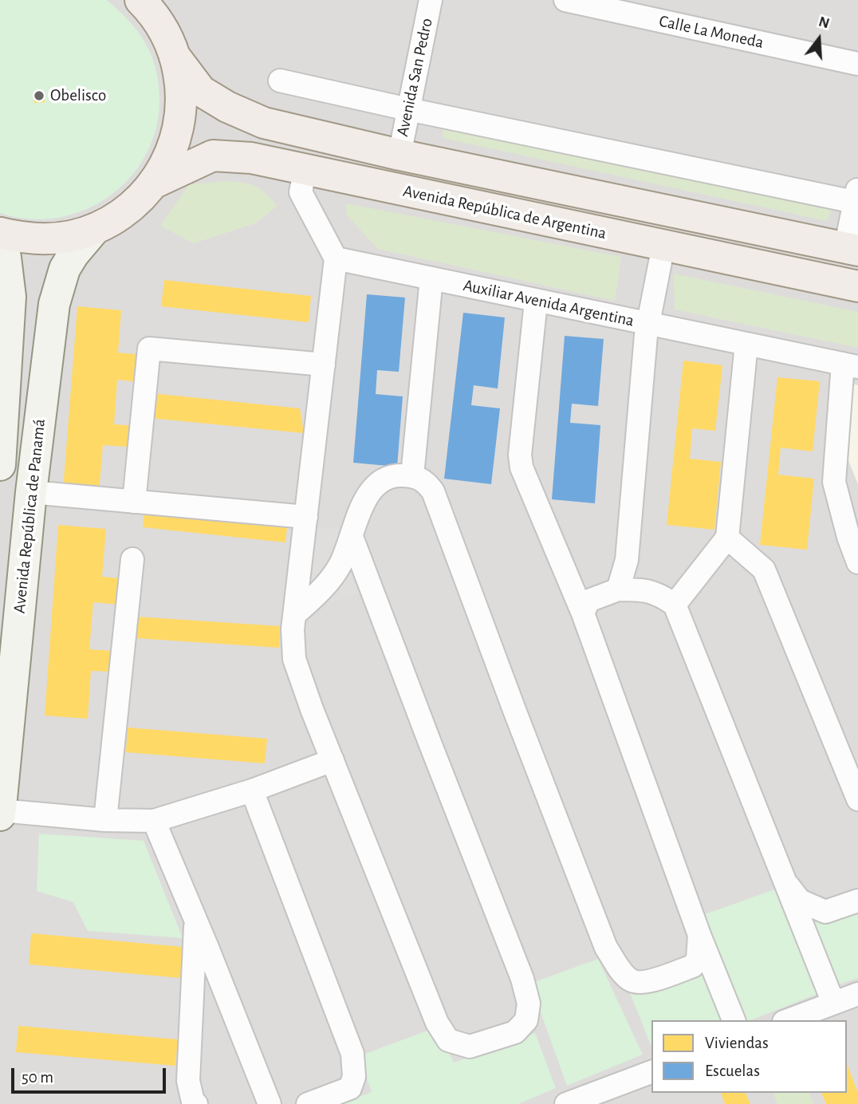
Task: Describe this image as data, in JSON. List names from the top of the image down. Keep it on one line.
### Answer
{"streets":{"main road":["Avenida República de Argentina","Avenida República de Panamá"],"street":["Calle La Moneda","Avenida San Pedro","Auxiliar Avenida Argentina"]},"crossings":[["Avenida San Pedro","Avenida República de Argentina"]],"places":["Obelisco"],"legend":["Viviendas","Escuelas"],"scale_bar":"50 m","north":"top"}
